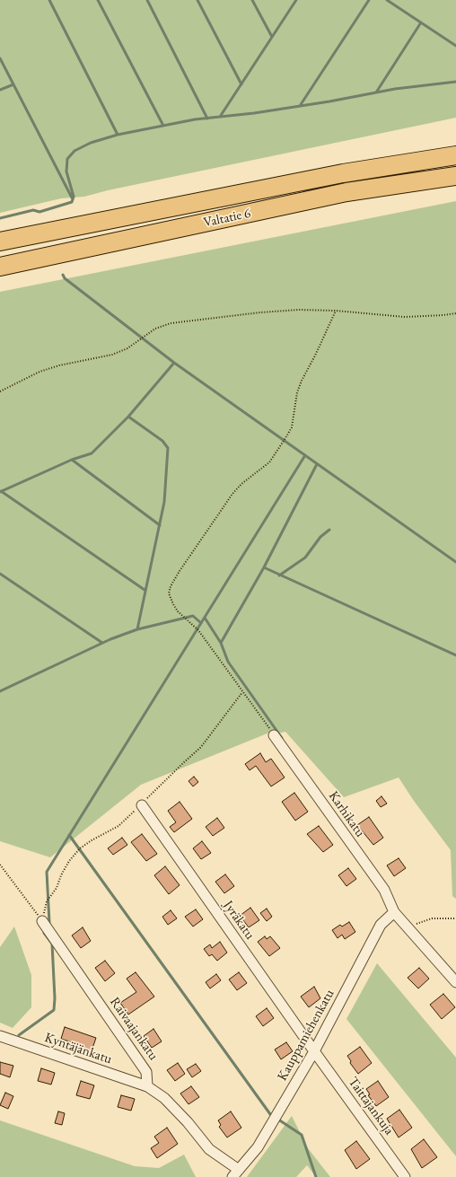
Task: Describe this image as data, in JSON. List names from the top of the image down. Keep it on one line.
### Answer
{"streets":{"highway":["Valtatie 6"],"street":["Karhikatu","Jyräkatu","Raivaajankatu","Kauppamiehenkatu","Kyntäjänkatu","Taittajankuja"]},"crossings":[["Karhikatu","Kauppamiehenkatu"],["Jyräkatu","Kauppamiehenkatu"],["Jyräkatu","Taittajankuja"],["Raivaajankatu","Kyntäjänkatu"],["Kauppamiehenkatu","Taittajankuja"]]}
